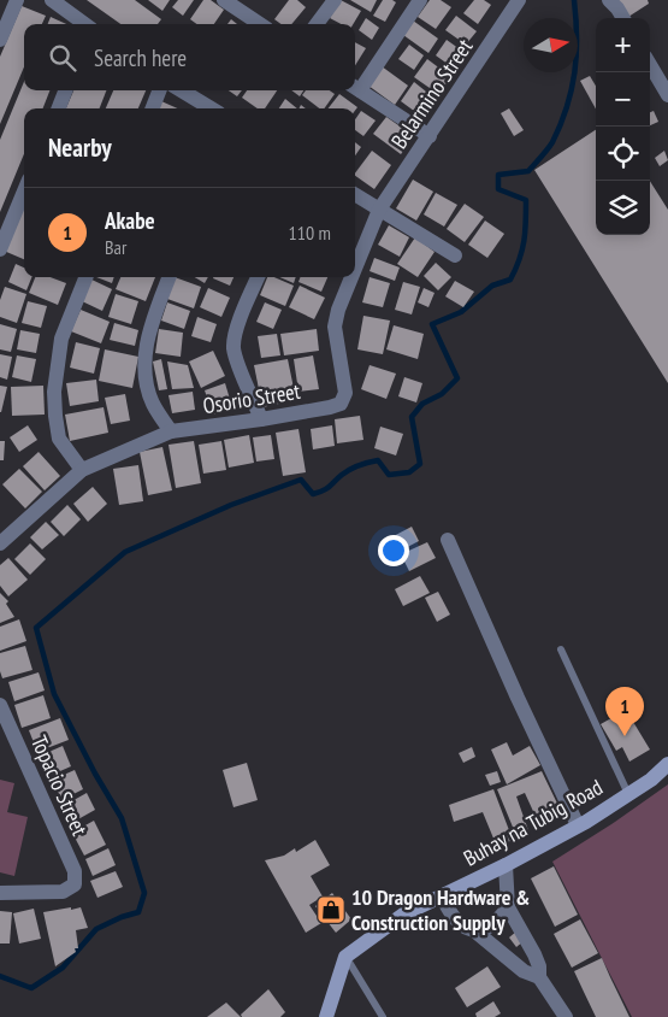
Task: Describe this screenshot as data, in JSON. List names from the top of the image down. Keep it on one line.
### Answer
{"streets":{"main road":["Buhay na Tubig Road"],"street":["Belarmino Street","Osorio Street","Topacio Street"]},"crossings":[["Belarmino Street","Osorio Street"]],"places":{"shop":["10 Dragon Hardware & Construction Supply"]},"north":"right","page":{"map_buttons":["+","−"],"search":"Search here","heading":"Nearby","list":[{"mark":"1","name":"Akabe","note":"Bar","value":"110 m"}],"pins":"1"}}
